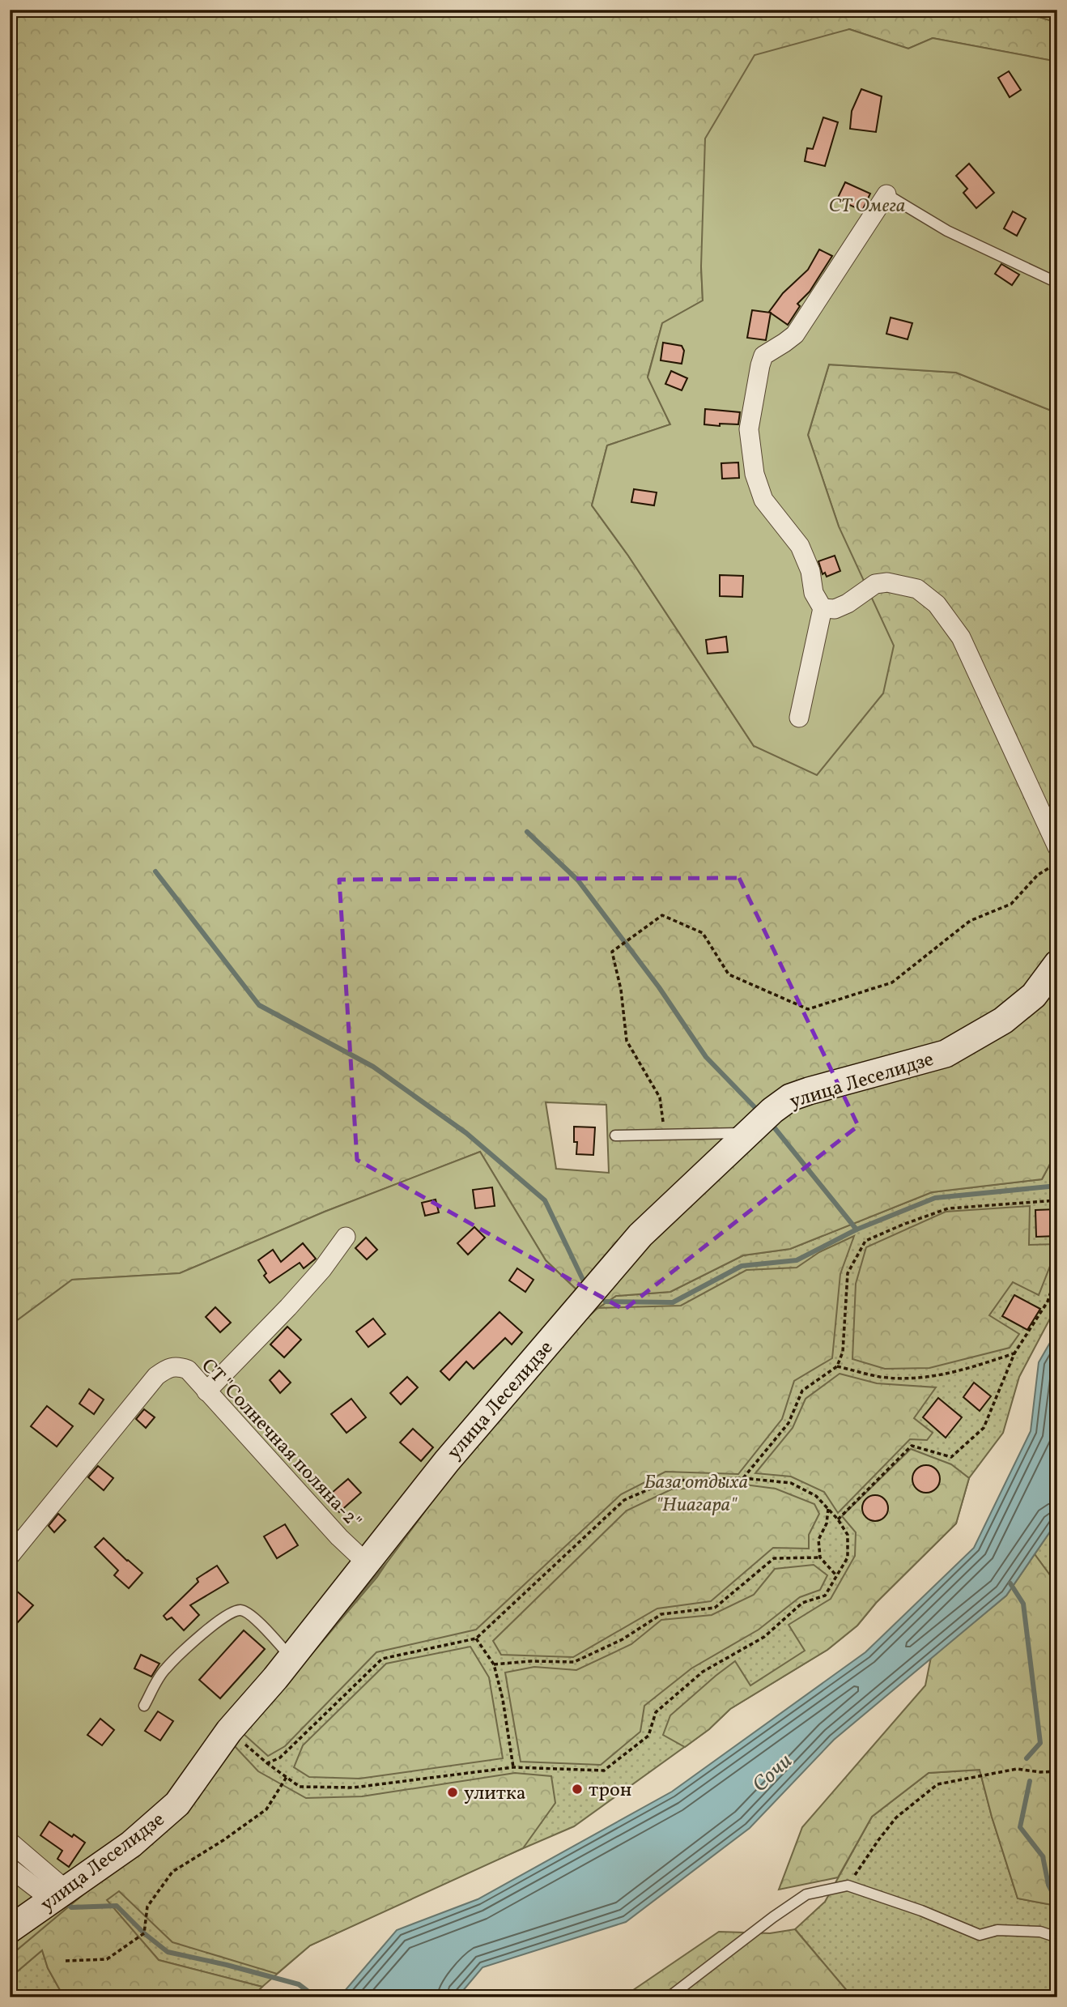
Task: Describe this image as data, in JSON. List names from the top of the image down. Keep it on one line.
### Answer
{"streets":{"street":["улица Леселидзе","СТ \"Солнечная поляна-2\""]},"crossings":[["улица Леселидзе","СТ \"Солнечная поляна-2\""]],"water":["Сочи"],"parks":["СТ Омега","База отдыха \"Ниагара\""],"places":["трон","улитка"]}
